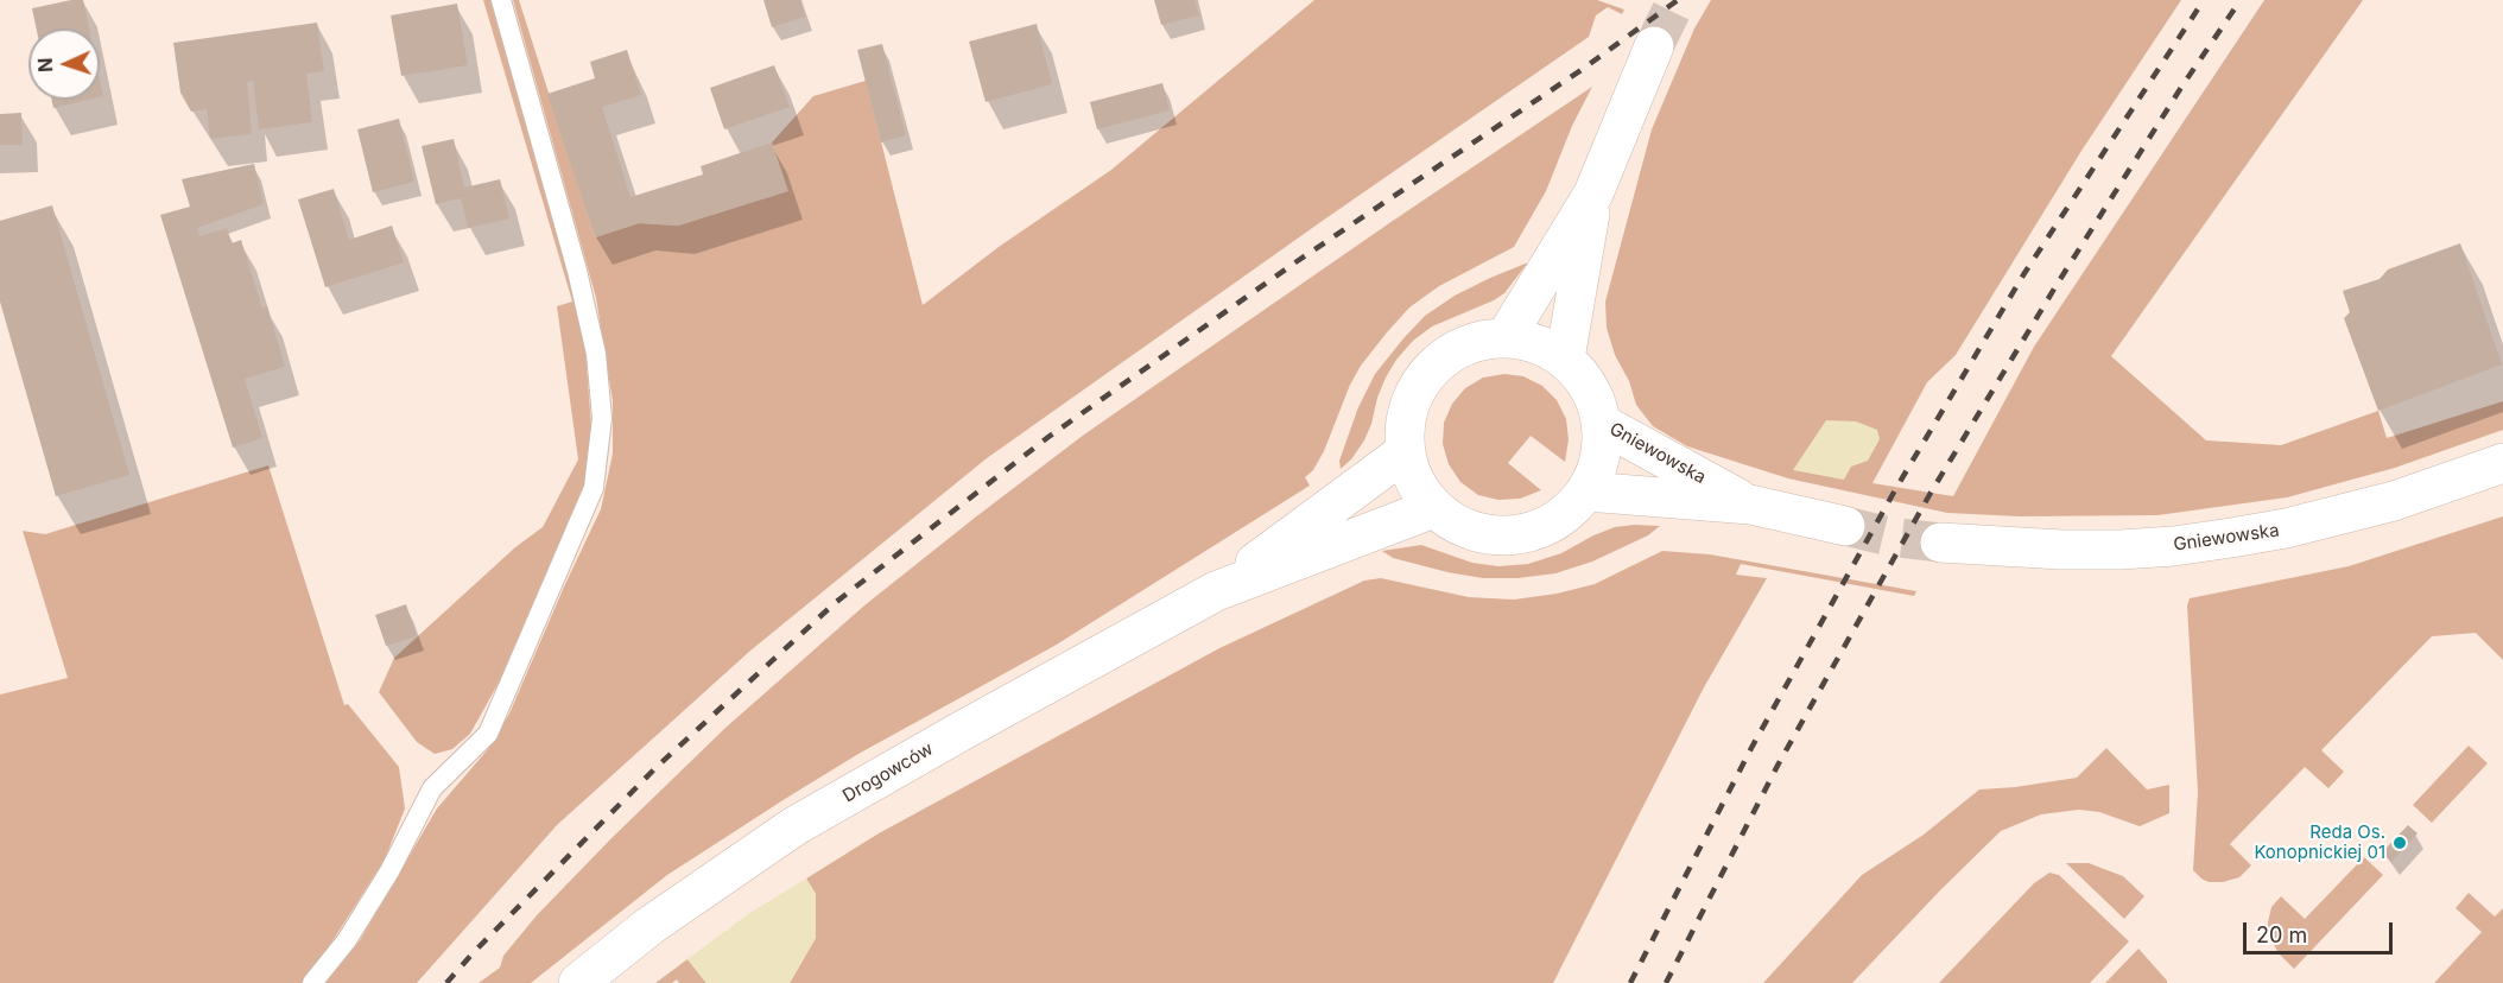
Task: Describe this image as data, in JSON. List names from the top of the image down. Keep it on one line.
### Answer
{"streets":{"street":["Gniewowska","Drogowców"]},"crossings":[["Gniewowska","Drogowców"]],"places":["Reda Os. Konopnickiej 01"],"scale_bar":"20 m","north":"left"}
